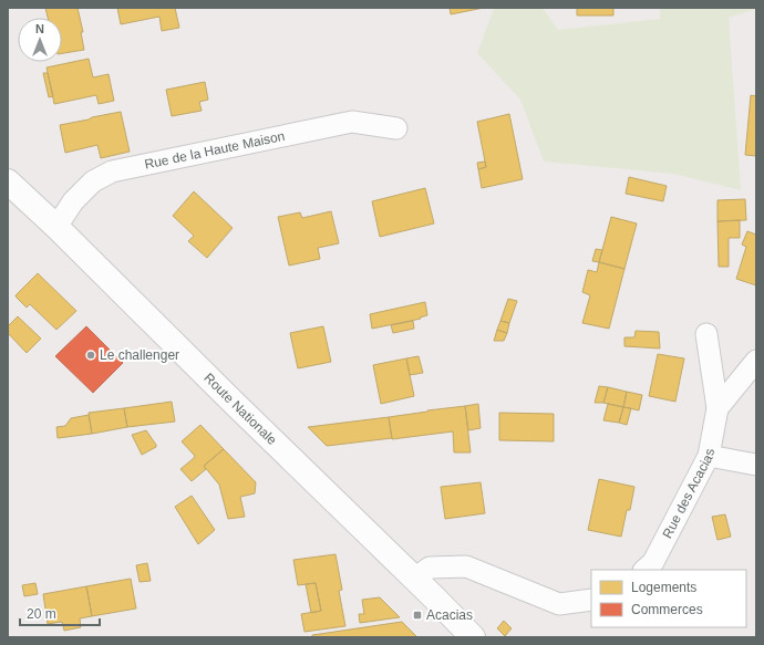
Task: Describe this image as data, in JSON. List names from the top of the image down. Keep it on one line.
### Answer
{"streets":{"main road":["Route Nationale"],"street":["Rue de la Haute Maison","Rue des Acacias"]},"crossings":[["Rue de la Haute Maison","Route Nationale"]],"places":{"other":["Le challenger"],"transit":["Acacias"]},"legend":["Logements","Commerces"],"scale_bar":"20 m","north":"top"}
